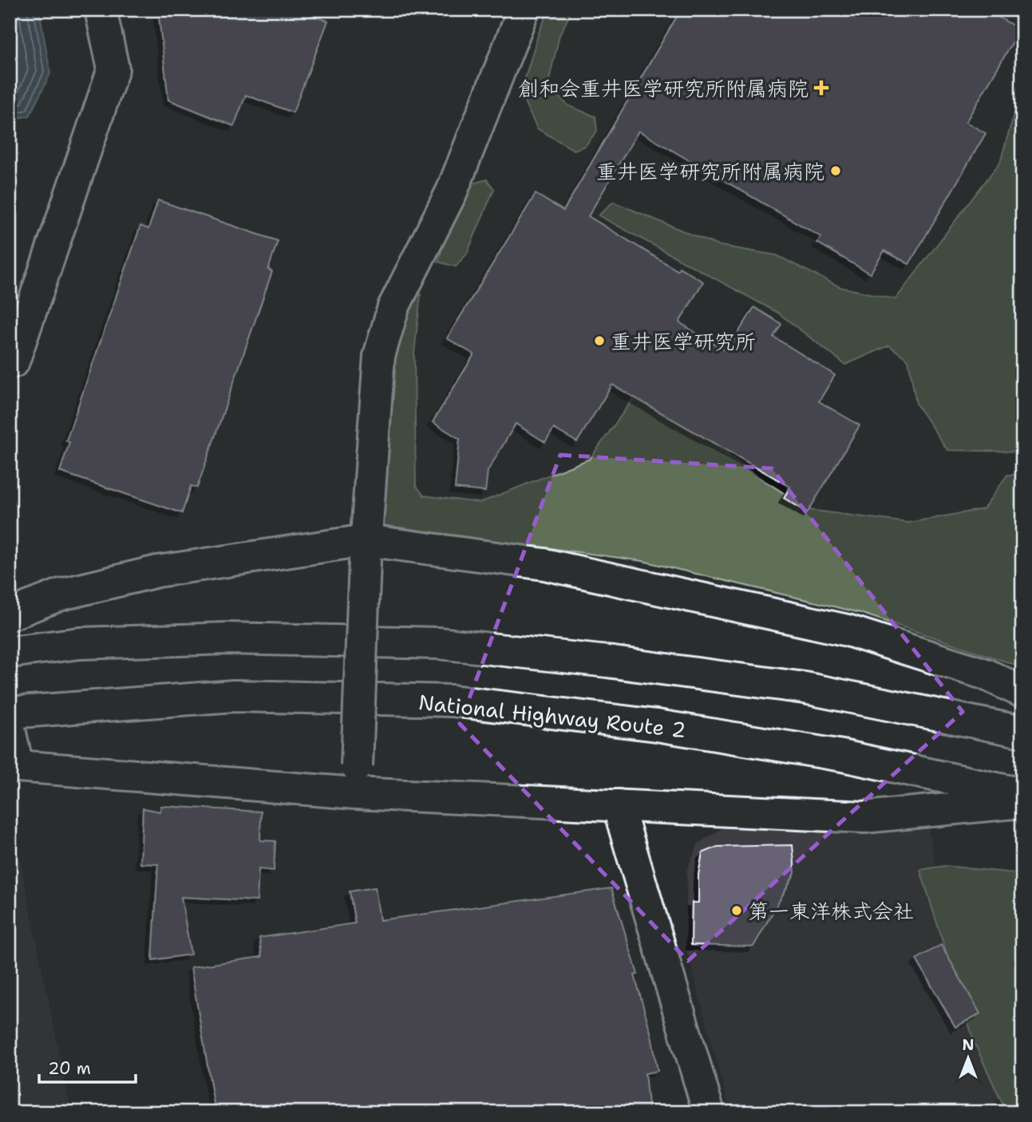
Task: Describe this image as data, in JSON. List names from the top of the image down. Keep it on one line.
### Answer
{"streets":{"main road":["National Highway Route 2"]},"places":{"health":["創和会重井医学研究所附属病院"],"other":["重井医学研究所附属病院","重井医学研究所","第一東洋株式会社"]},"scale_bar":"20 m","north":"top"}
